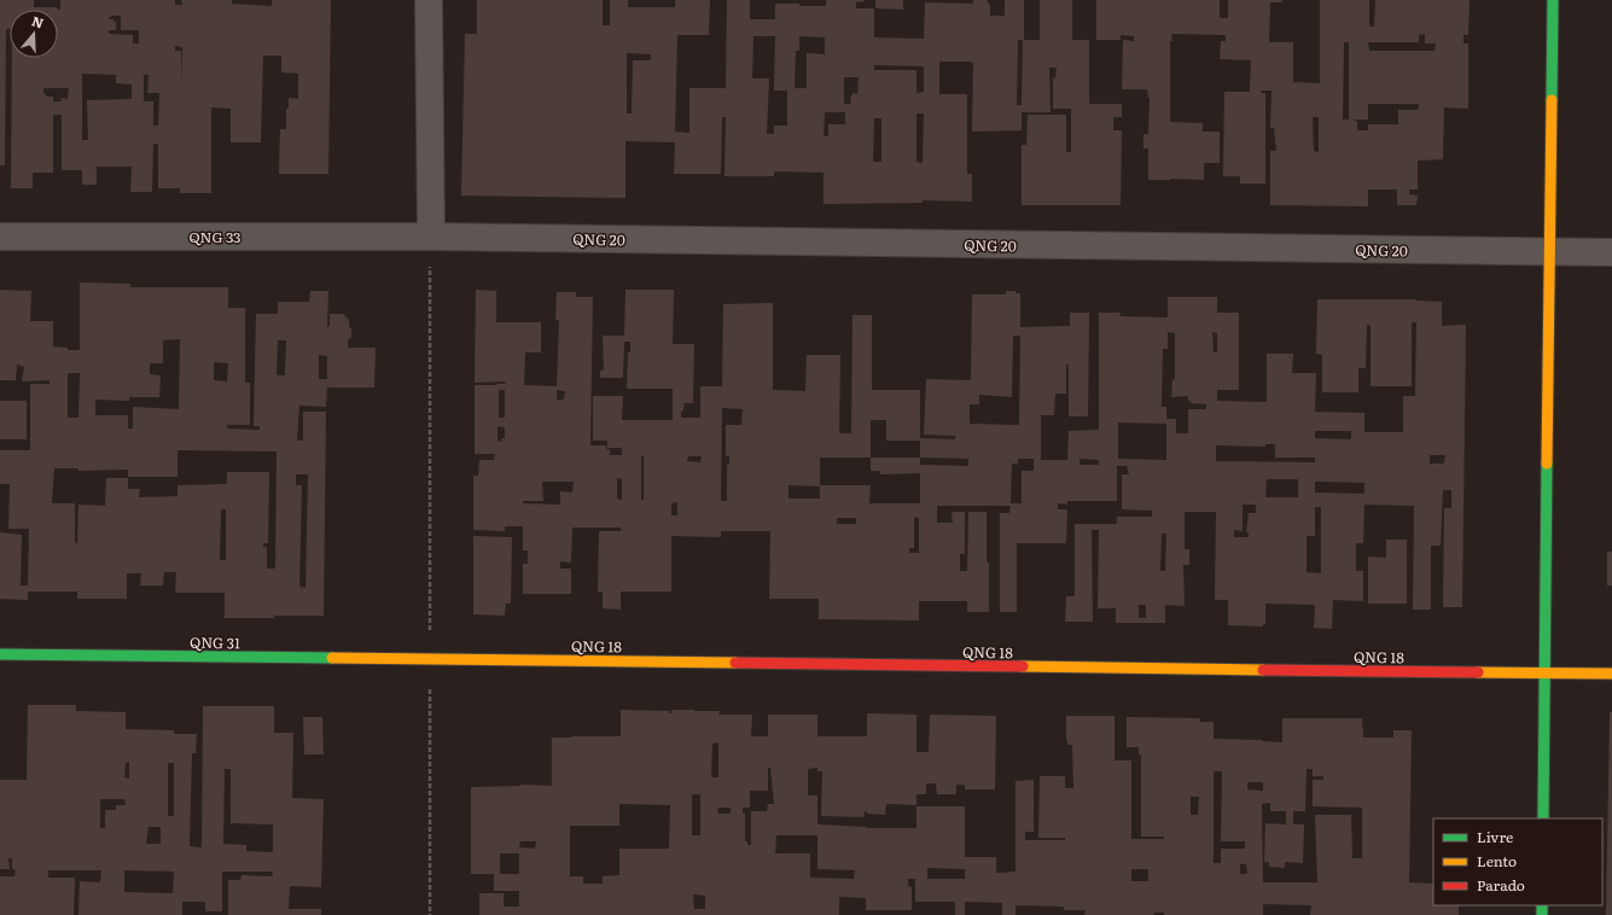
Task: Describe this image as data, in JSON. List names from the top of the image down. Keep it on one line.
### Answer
{"streets":{"street":["QNG 33","QNG 20","QNG 31","QNG 18"]},"crossings":[["QNG 33","QNG 20"],["QNG 31","QNG 18"]],"legend":["Livre","Lento","Parado"],"north":"top"}
